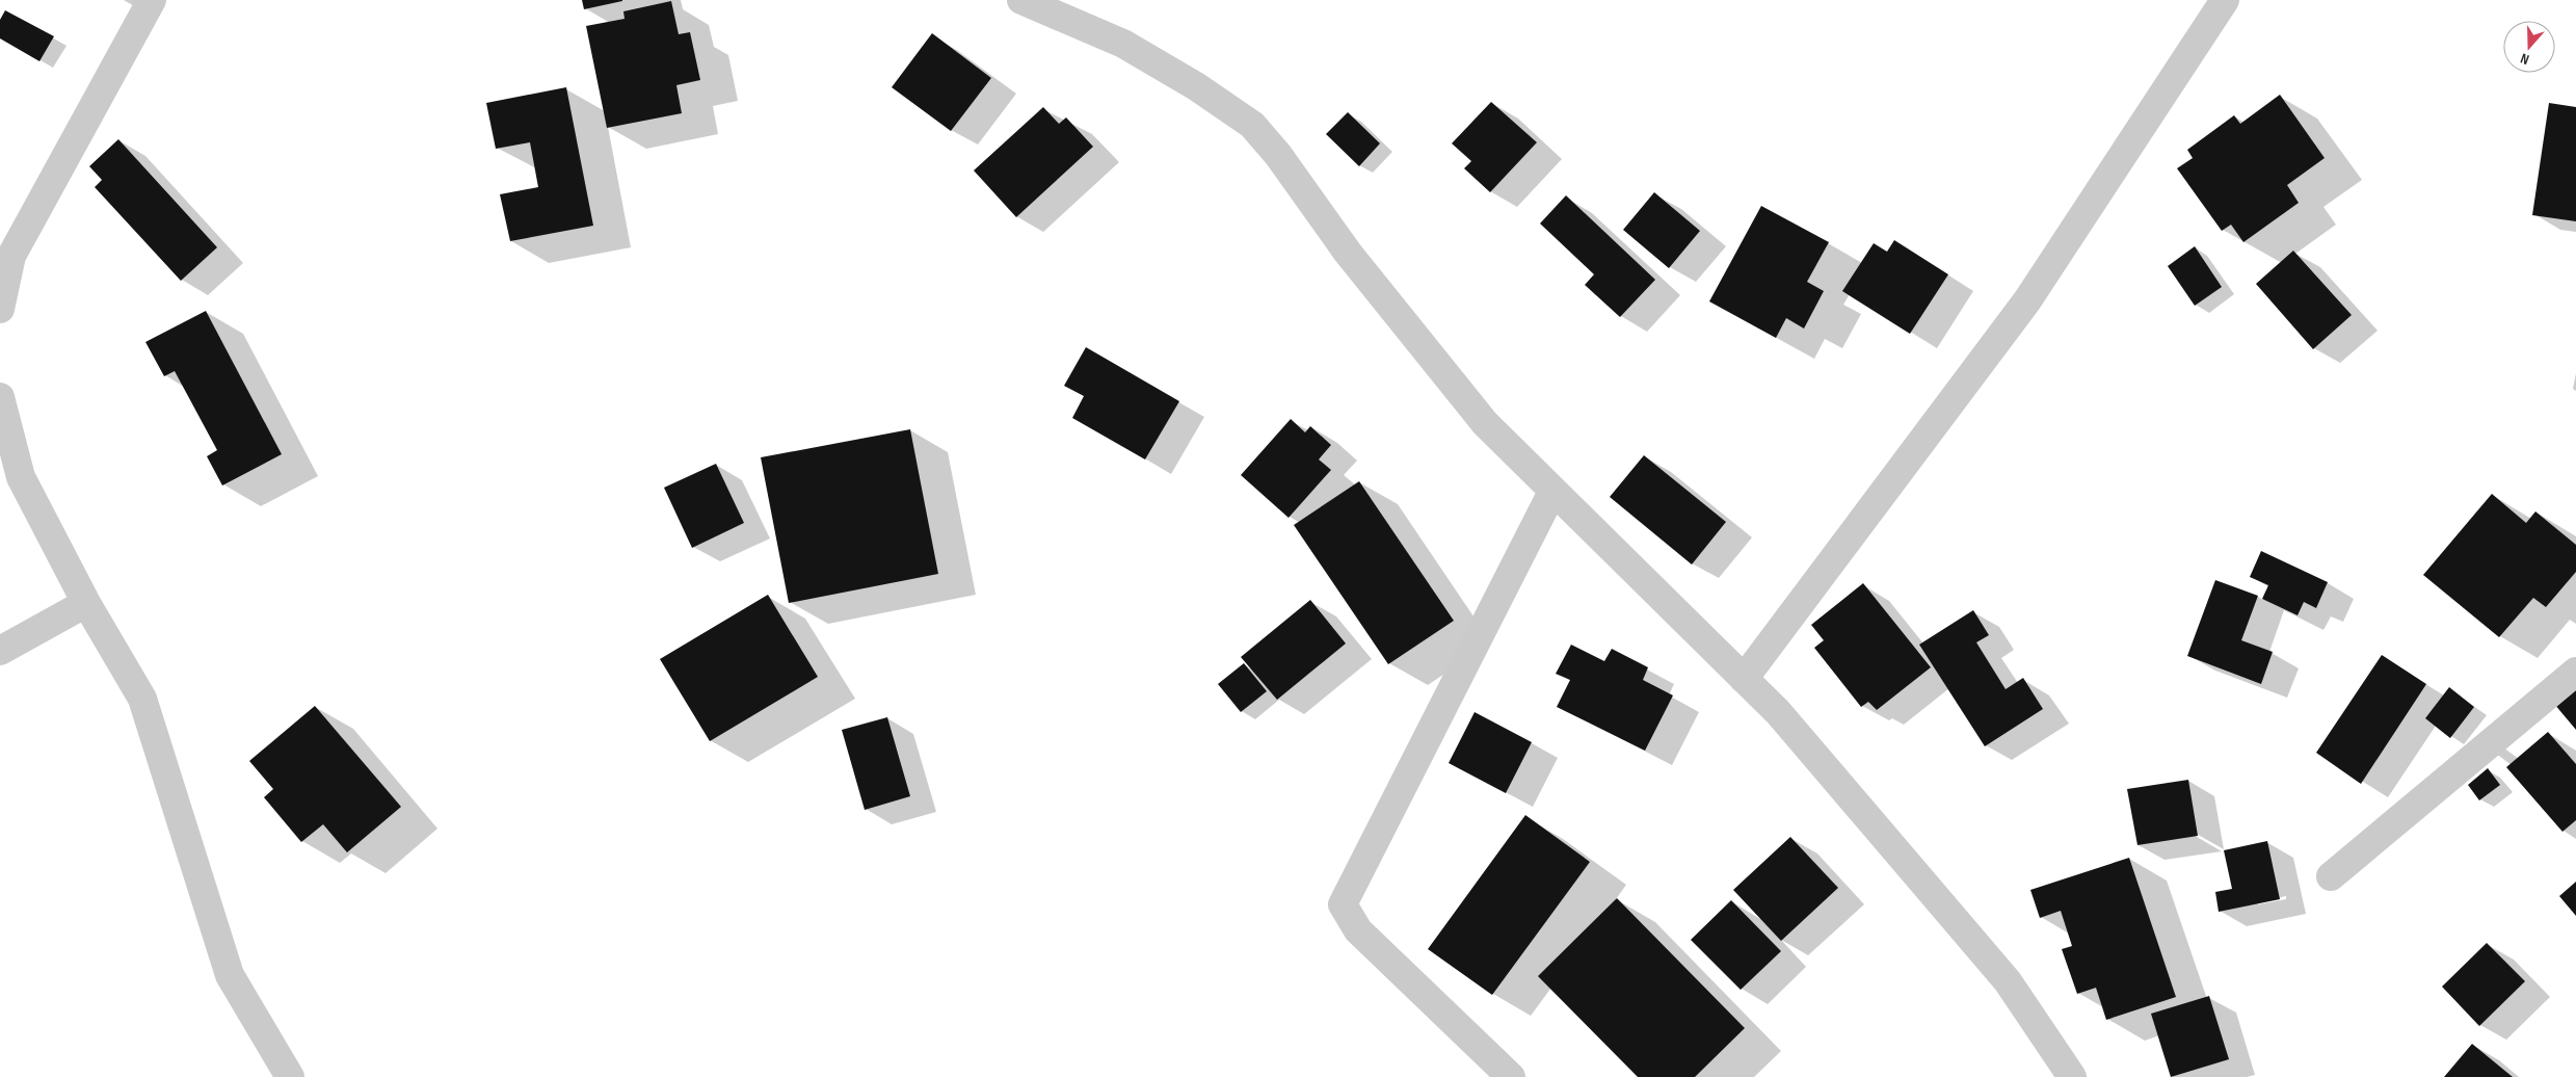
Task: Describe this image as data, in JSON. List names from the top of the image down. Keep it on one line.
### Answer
{"north":"bottom"}
